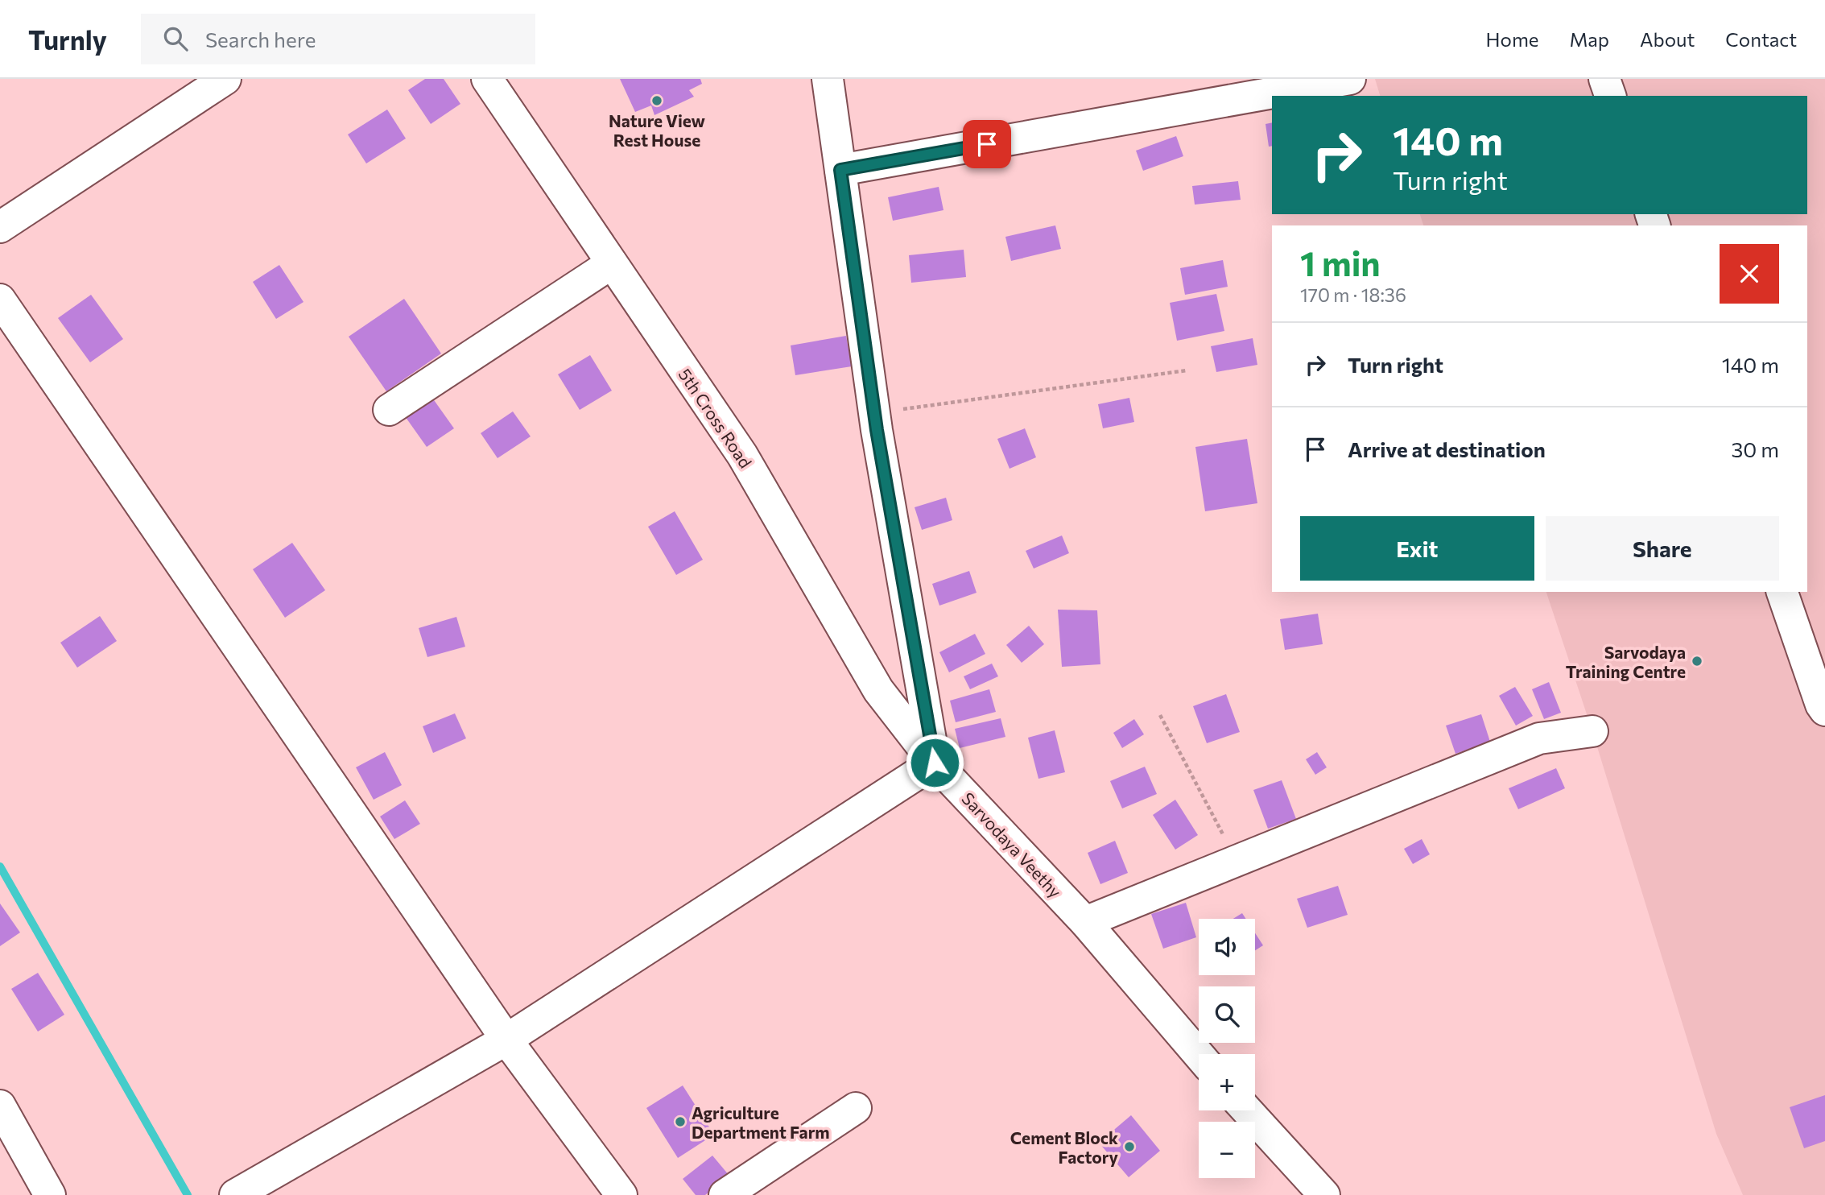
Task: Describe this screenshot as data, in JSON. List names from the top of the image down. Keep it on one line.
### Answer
{"streets":{"street":["5th Cross Road","Sarvodaya Veethy"]},"crossings":[["5th Cross Road","Sarvodaya Veethy"]],"places":["Nature View Rest House","Sarvodaya Training Centre","Agriculture Department Farm","Cement Block Factory"],"page":{"header":"Turnly","search":"Search here","nav":["Home","Map","About","Contact"],"turn":["140 m","Turn right"],"heading":["1 min","170 m · 18:36"],"list":[{"name":"Turn right","value":"140 m"},{"name":"Arrive at destination","value":"30 m"}],"buttons":["Exit","Share"],"map_buttons":["+","−"]}}
